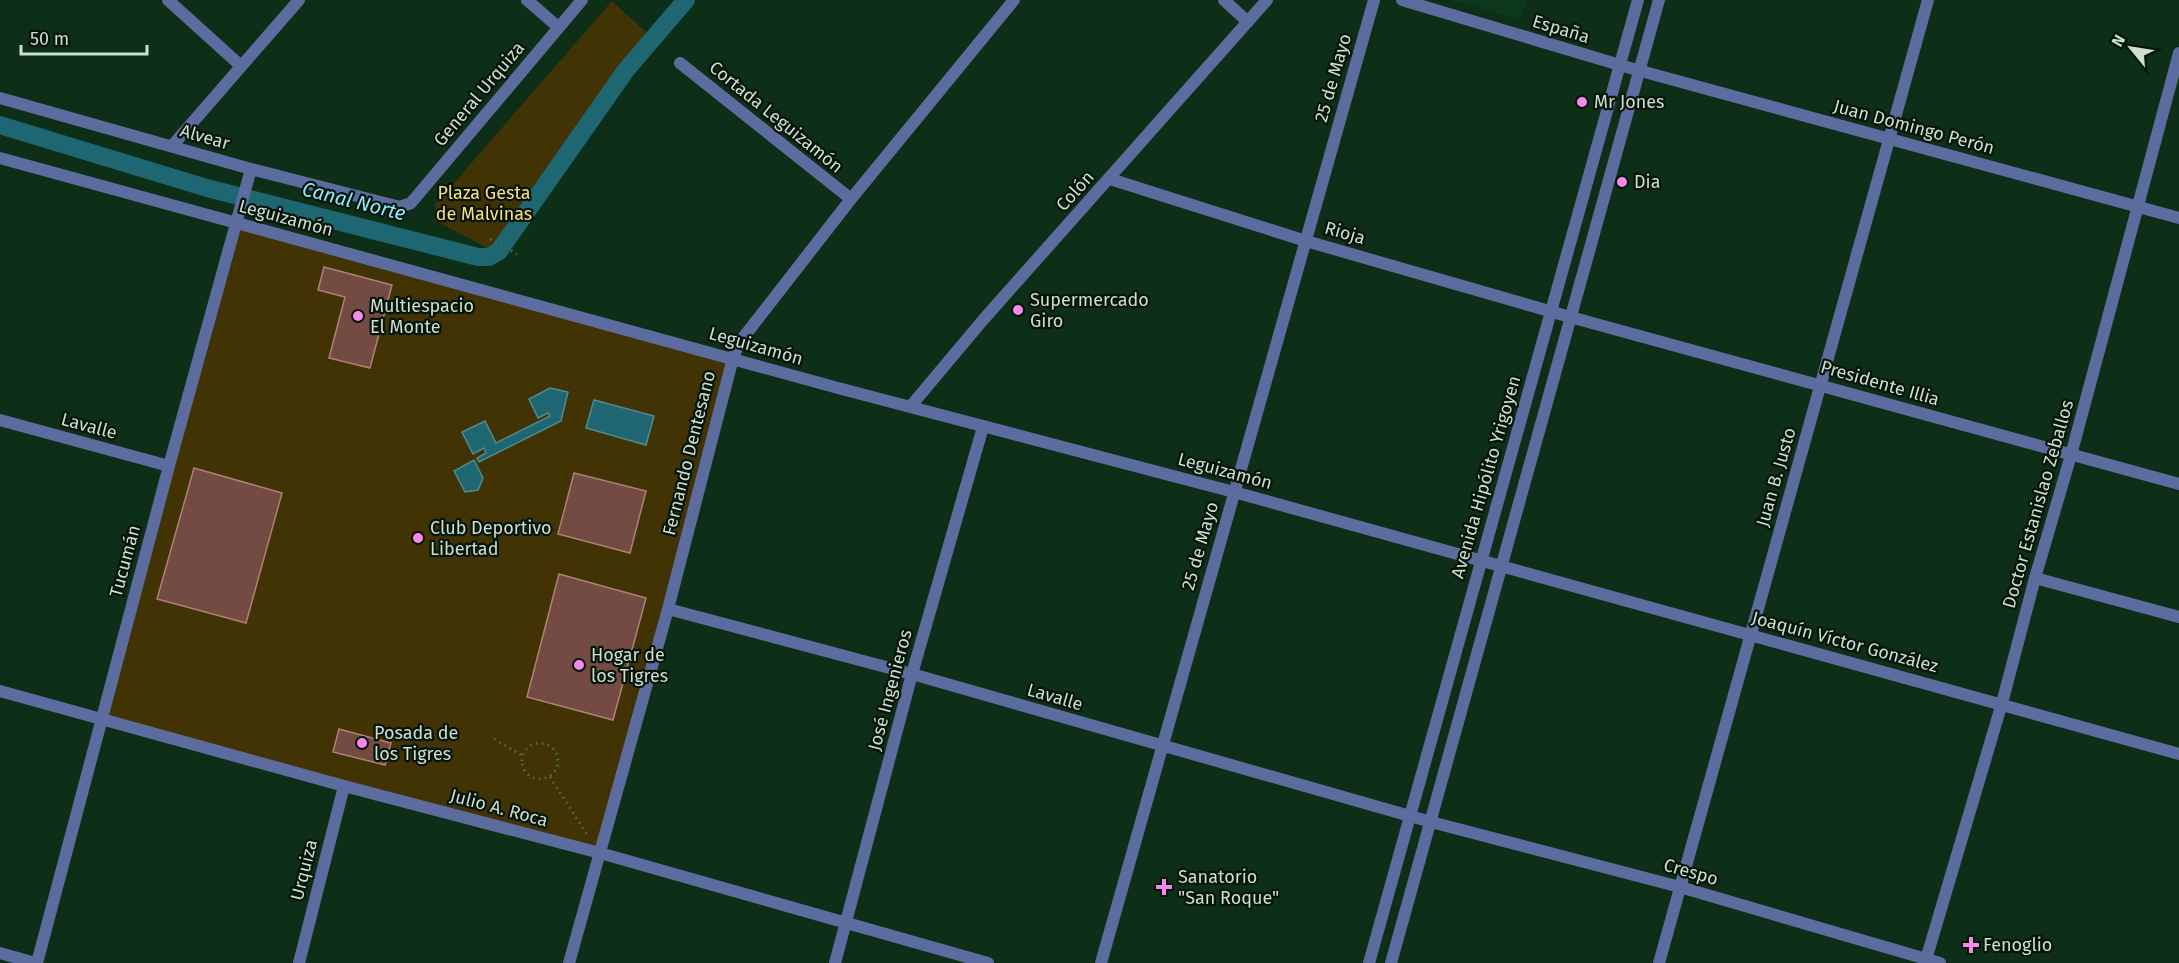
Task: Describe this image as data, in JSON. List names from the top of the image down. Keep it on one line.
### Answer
{"streets":{"street":["España","25 de Mayo","General Urquiza","Cortada Leguizamón","Juan Domingo Perón","Alvear","Colón","Leguizamón","Rioja","Presidente Illia","Lavalle","Fernando Dentesano","Avenida Hipólito Yrigoyen","Juan B. Justo","Doctor Estanislao Zeballos","Tucumán","Joaquín Víctor González","José Ingenieros","Julio A. Roca","Urquiza","Crespo"]},"crossings":[["España","Juan Domingo Perón"],["España","Avenida Hipólito Yrigoyen"],["25 de Mayo","Leguizamón"],["25 de Mayo","Rioja"],["25 de Mayo","Lavalle"],["General Urquiza","Alvear"],["Cortada Leguizamón","Fernando Dentesano"],["Juan Domingo Perón","Juan B. Justo"],["Juan Domingo Perón","Doctor Estanislao Zeballos"],["Alvear","Tucumán"],["Colón","Leguizamón"],["Colón","Rioja"],["Leguizamón","Fernando Dentesano"],["Leguizamón","Avenida Hipólito Yrigoyen"],["Leguizamón","Tucumán"],["Leguizamón","Joaquín Víctor González"],["Leguizamón","José Ingenieros"],["Rioja","Presidente Illia"],["Rioja","Avenida Hipólito Yrigoyen"],["Presidente Illia","Juan B. Justo"],["Presidente Illia","Doctor Estanislao Zeballos"],["Lavalle","Fernando Dentesano"],["Lavalle","Avenida Hipólito Yrigoyen"],["Lavalle","Tucumán"],["Lavalle","José Ingenieros"],["Lavalle","Crespo"],["Fernando Dentesano","Julio A. Roca"],["Juan B. Justo","Joaquín Víctor González"],["Juan B. Justo","Crespo"],["Doctor Estanislao Zeballos","Joaquín Víctor González"],["Doctor Estanislao Zeballos","Crespo"],["Tucumán","Julio A. Roca"],["José Ingenieros","Julio A. Roca"],["Julio A. Roca","Urquiza"]],"water":["Canal Norte"],"parks":["Plaza Gesta de Malvinas"],"places":{"other":["Mr Jones","Dia","Supermercado Giro","Multiespacio El Monte","Club Deportivo Libertad","Hogar de los Tigres","Posada de los Tigres"],"health":["Sanatorio \"San Roque\"","Fenoglio"]},"scale_bar":"50 m","north":"top left"}
